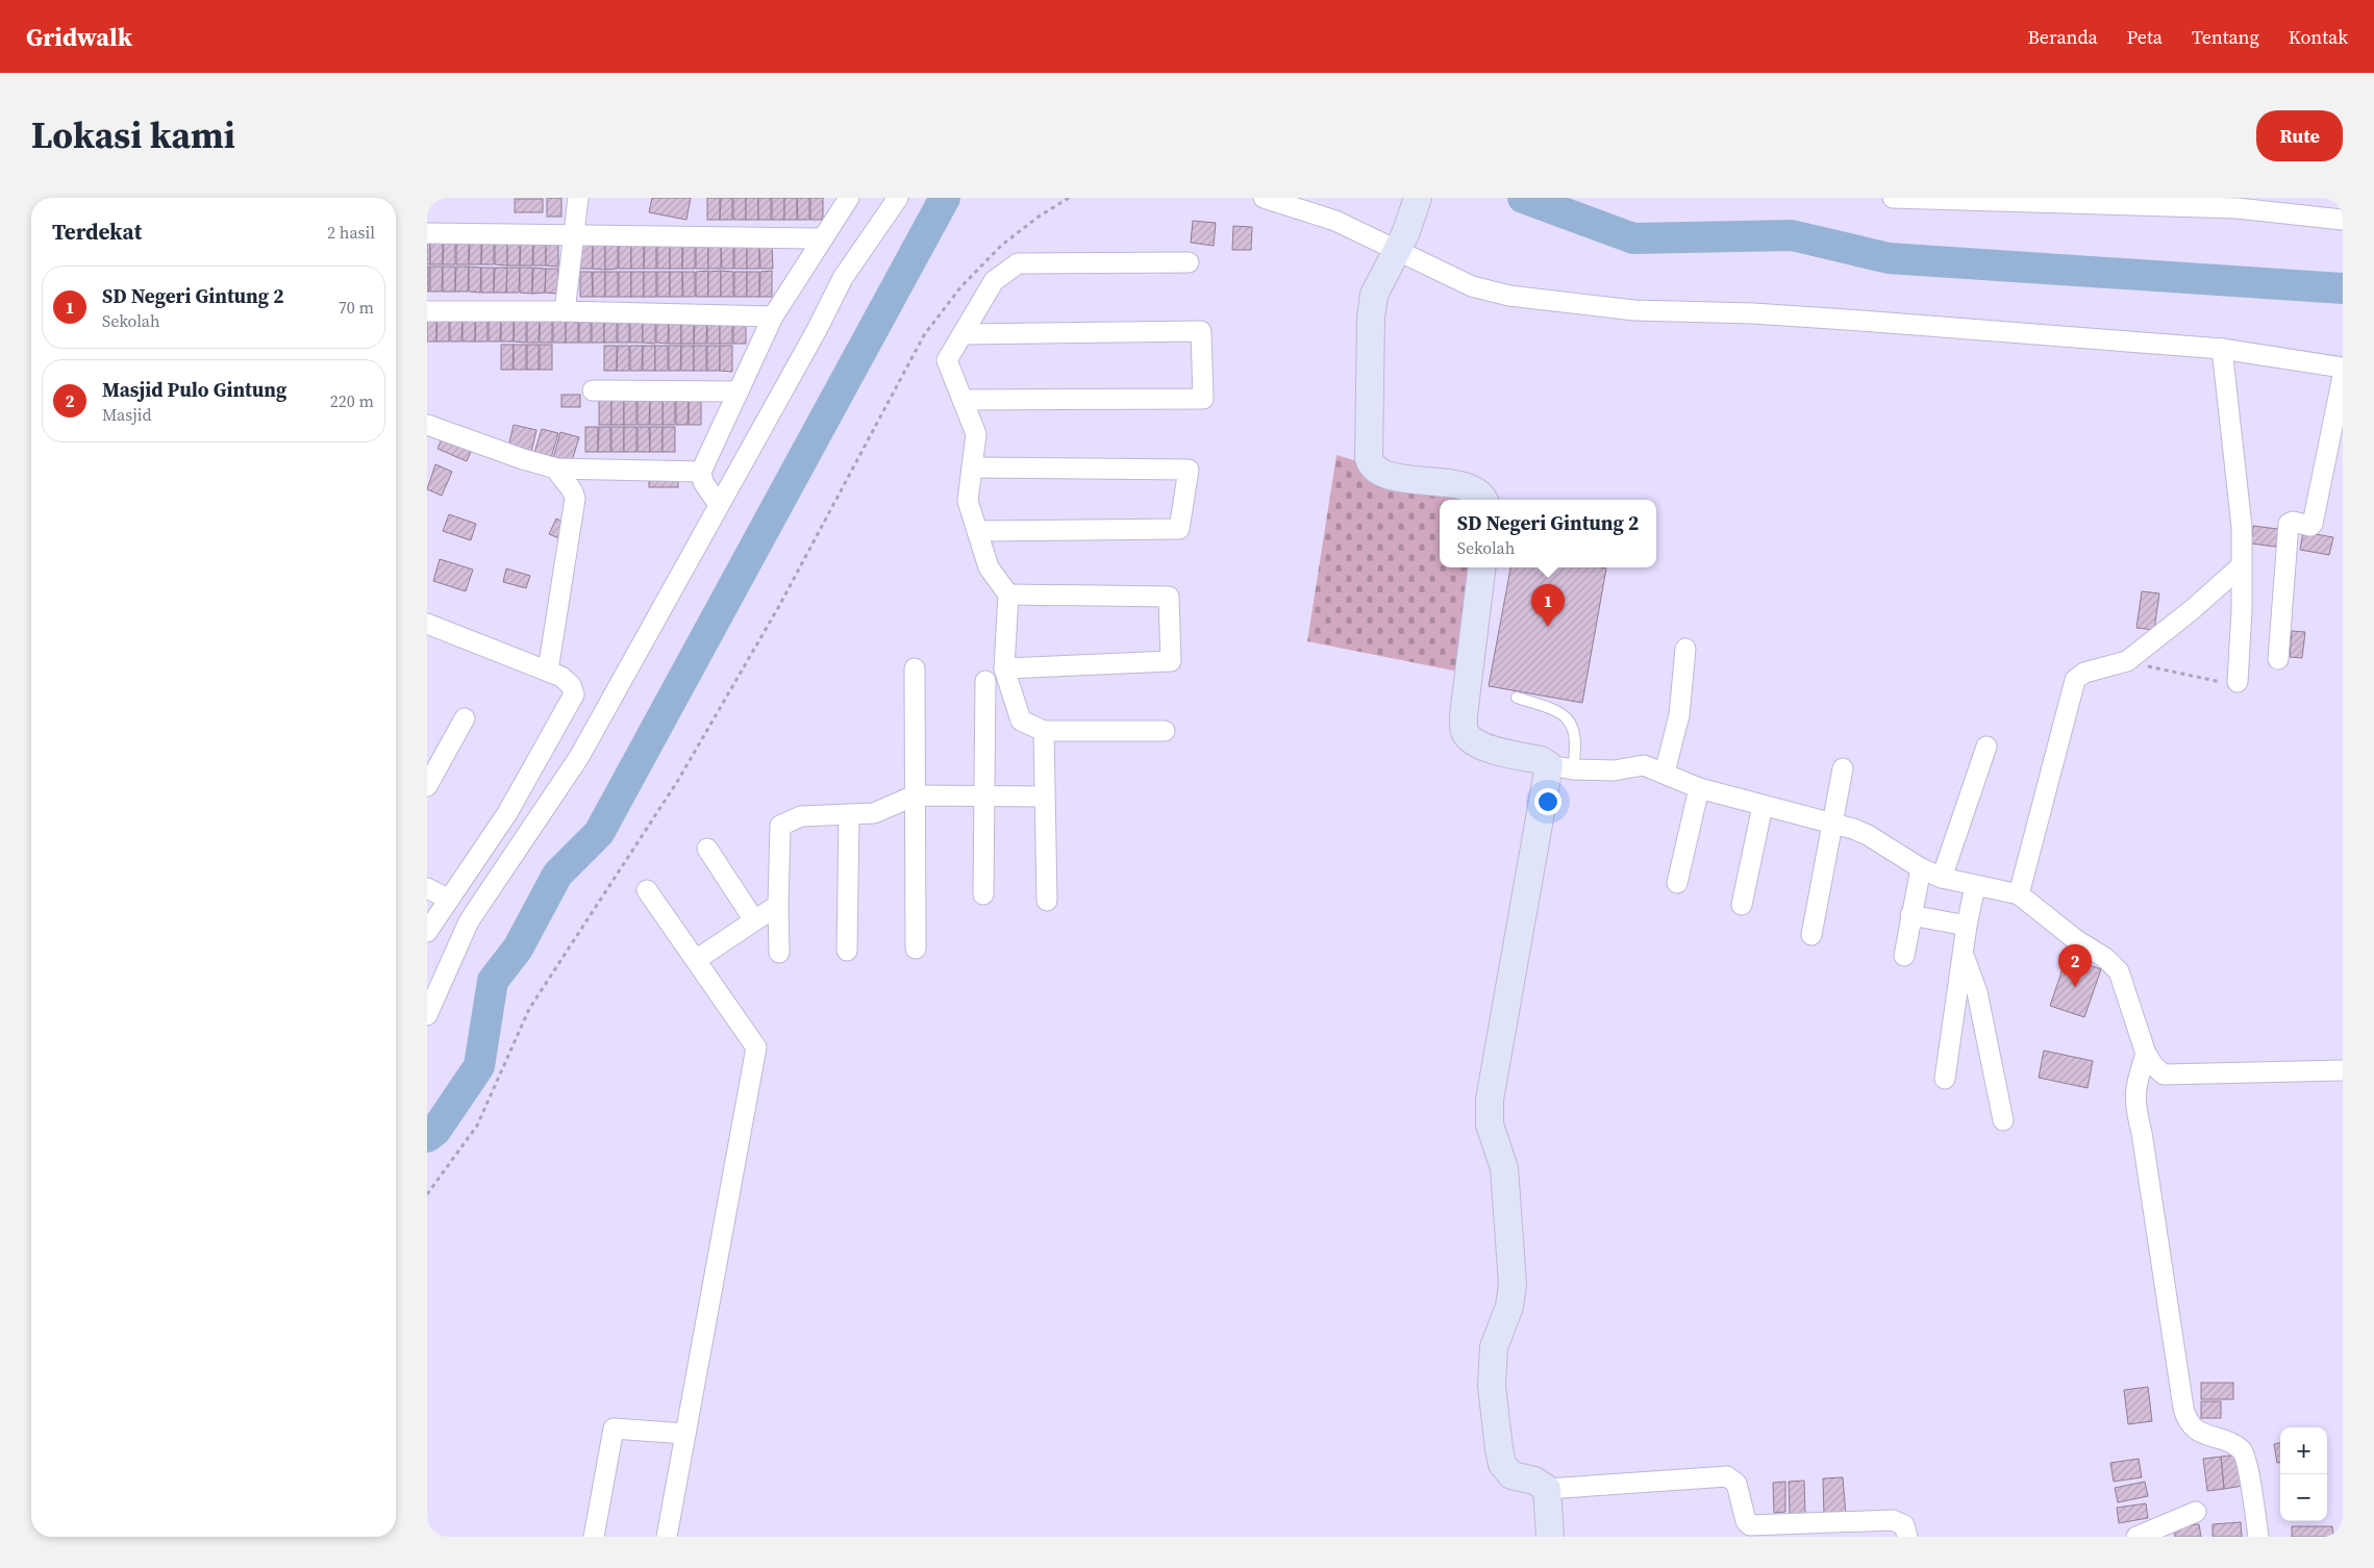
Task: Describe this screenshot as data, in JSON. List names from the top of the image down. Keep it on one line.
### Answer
{"page":{"header":"Gridwalk","nav":["Beranda","Peta","Tentang","Kontak"],"title":"Lokasi kami","buttons":"Rute","heading":["Terdekat","2 hasil"],"list":[{"mark":"1","name":"SD Negeri Gintung 2","note":"Sekolah","value":"70 m"},{"mark":"2","name":"Masjid Pulo Gintung","note":"Masjid","value":"220 m"}],"popup":["SD Negeri Gintung 2","Sekolah"],"pins":["1","2"],"map_buttons":["+","−"]}}
